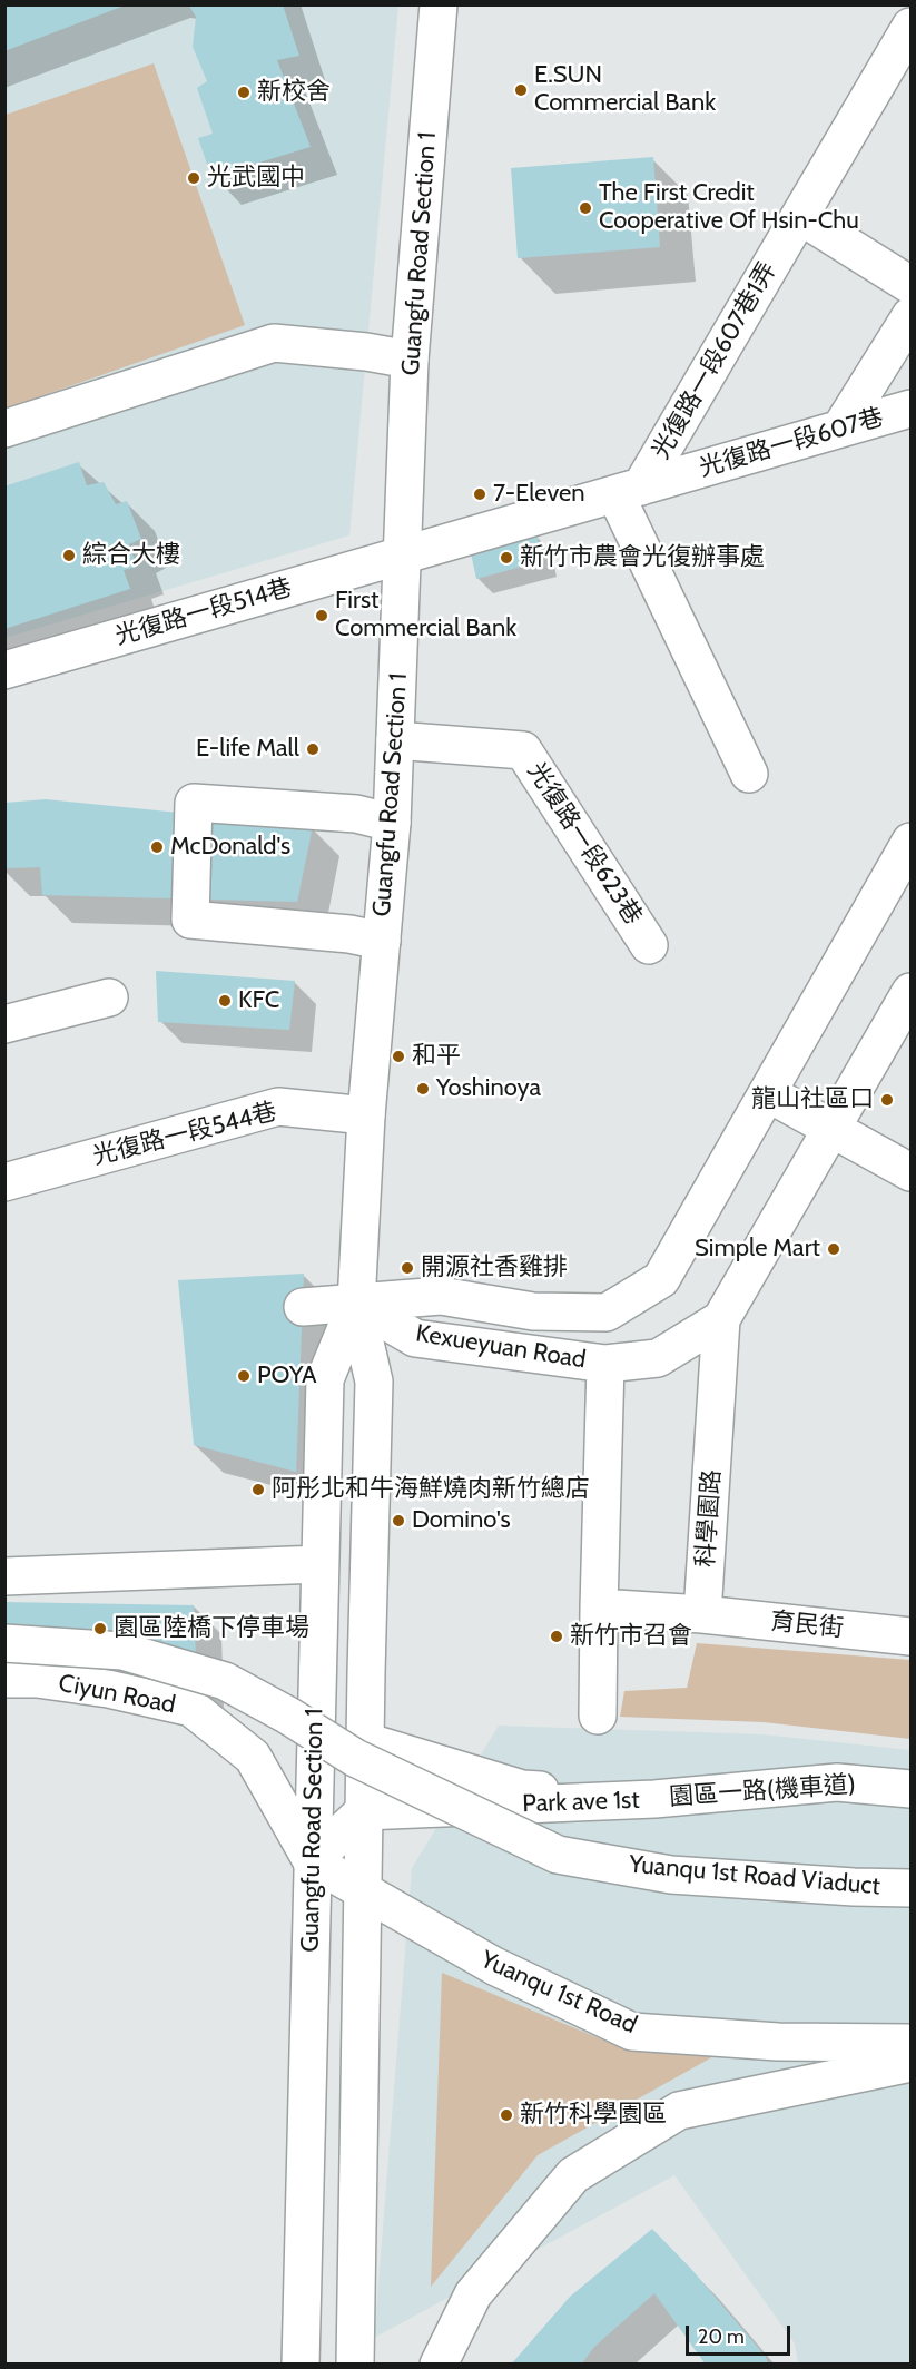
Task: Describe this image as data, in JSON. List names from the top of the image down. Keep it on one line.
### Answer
{"streets":{"street":["Guangfu Road Section 1","光復路一段607巷1弄","光復路一段607巷","光復路一段514巷","光復路一段623巷","光復路一段544巷","Kexueyuan Road","科學園路","育民街","Ciyun Road","園區一路(機車道)","Park ave 1st","Yuanqu 1st Road Viaduct","Yuanqu 1st Road"]},"crossings":[["Guangfu Road Section 1","光復路一段607巷"],["Guangfu Road Section 1","光復路一段514巷"],["Guangfu Road Section 1","光復路一段623巷"],["Guangfu Road Section 1","光復路一段544巷"],["Guangfu Road Section 1","Kexueyuan Road"],["Guangfu Road Section 1","Ciyun Road"],["Guangfu Road Section 1","Park ave 1st"],["Guangfu Road Section 1","Yuanqu 1st Road"],["光復路一段607巷1弄","光復路一段607巷"],["光復路一段607巷","光復路一段514巷"],["Kexueyuan Road","科學園路"],["科學園路","育民街"],["Ciyun Road","Yuanqu 1st Road"],["園區一路(機車道)","Park ave 1st"]],"places":["E.SUN Commercial Bank","新校舍","光武國中","The First Credit Cooperative Of Hsin-Chu","7-Eleven","綜合大樓","新竹市農會光復辦事處","First Commercial Bank","E-life Mall","McDonald's","KFC","和平","Yoshinoya","龍山社區口","Simple Mart","開源社香雞排","POYA","阿彤北和牛海鮮燒肉新竹總店","Domino's","園區陸橋下停車場","新竹市召會","新竹科學園區"],"scale_bar":"20 m"}
